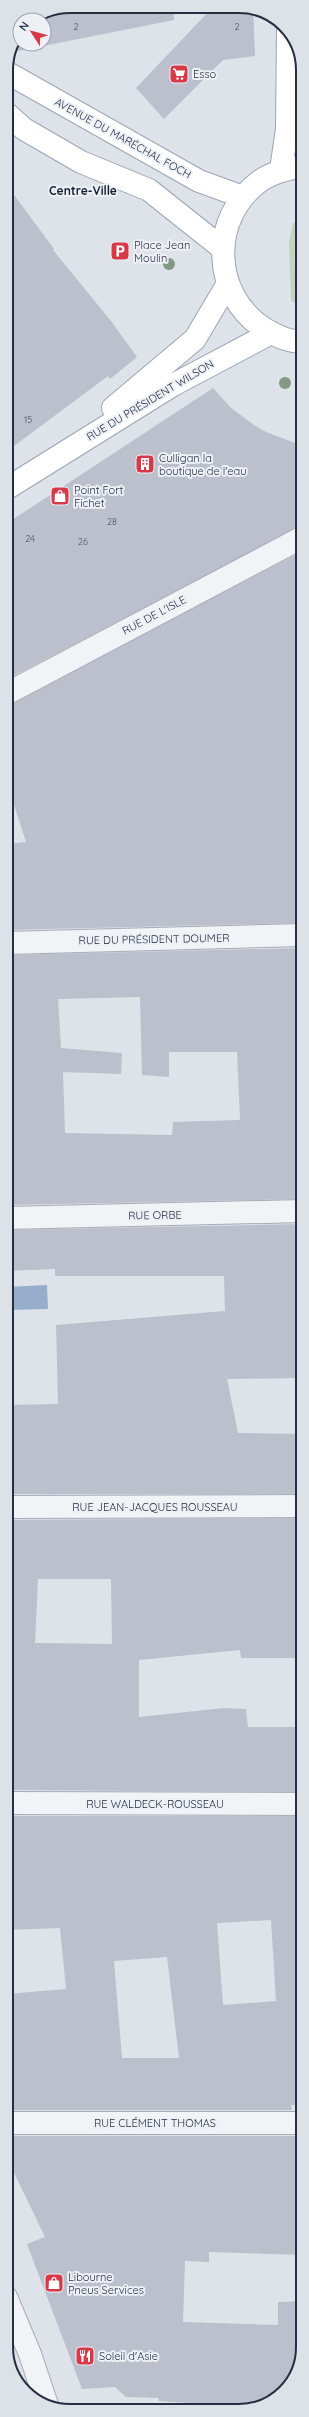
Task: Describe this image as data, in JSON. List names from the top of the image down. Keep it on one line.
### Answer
{"streets":{"main road":["AVENUE DU MARÉCHAL FOCH","RUE DU PRÉSIDENT WILSON"],"street":["RUE DE L'ISLE","RUE DU PRÉSIDENT DOUMER","RUE ORBE","RUE JEAN-JACQUES ROUSSEAU","RUE WALDECK-ROUSSEAU","RUE CLÉMENT THOMAS"]},"districts":["Centre-Ville"],"places":{"supermarket":["Esso"],"parking":["Place Jean Moulin"],"building":["Culligan la boutique de l'eau"],"shop":["Point Fort Fichet","Libourne Pneus Services"],"restaurant":["Soleil d'Asie"]},"house_numbers":["2","2","15","28","24","26"],"north":"top left"}
